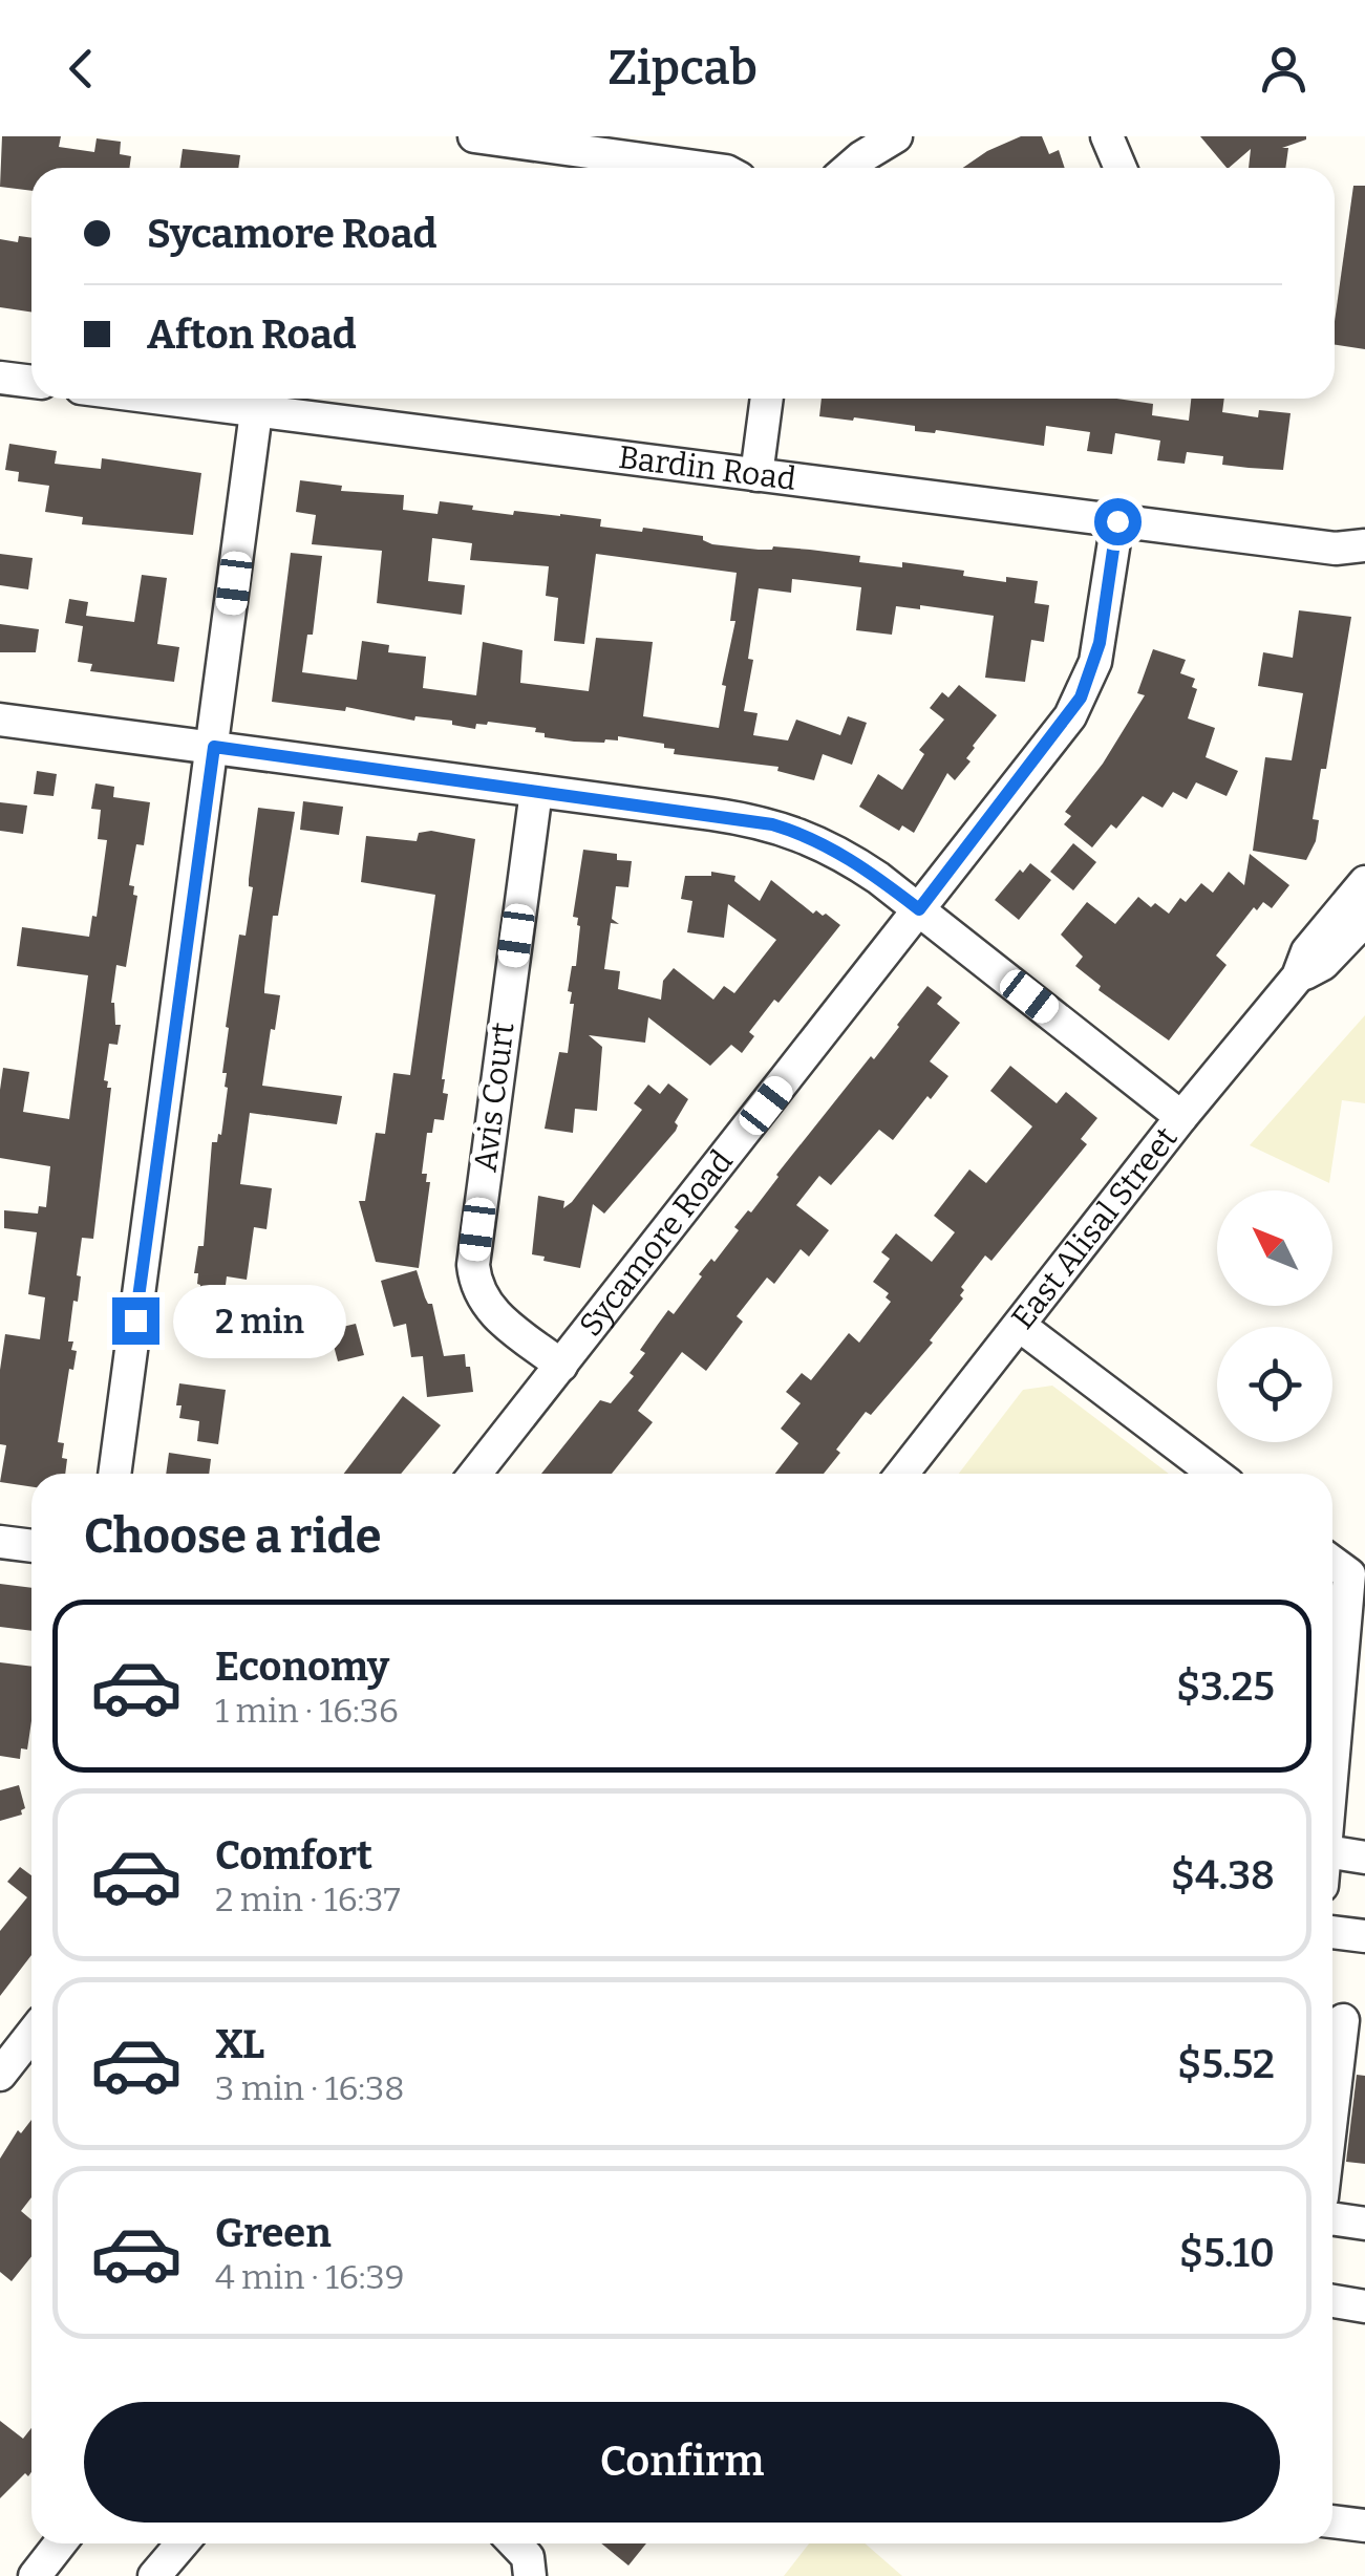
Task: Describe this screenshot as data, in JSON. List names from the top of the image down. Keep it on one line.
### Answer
{"streets":{"street":["Bardin Road","Avis Court","East Alisal Street","Sycamore Road"]},"crossings":[["Bardin Road","Sycamore Road"],["Avis Court","Sycamore Road"]],"north":"top left","page":{"header":"Zipcab","banner":["Sycamore Road","Afton Road"],"bubble":"2 min","heading":"Choose a ride","list":[{"name":"Economy","note":"1 min · 16:36","value":"$3.25"},{"name":"Comfort","note":"2 min · 16:37","value":"$4.38"},{"name":"XL","note":"3 min · 16:38","value":"$5.52"},{"name":"Green","note":"4 min · 16:39","value":"$5.10"}],"buttons":"Confirm"}}
